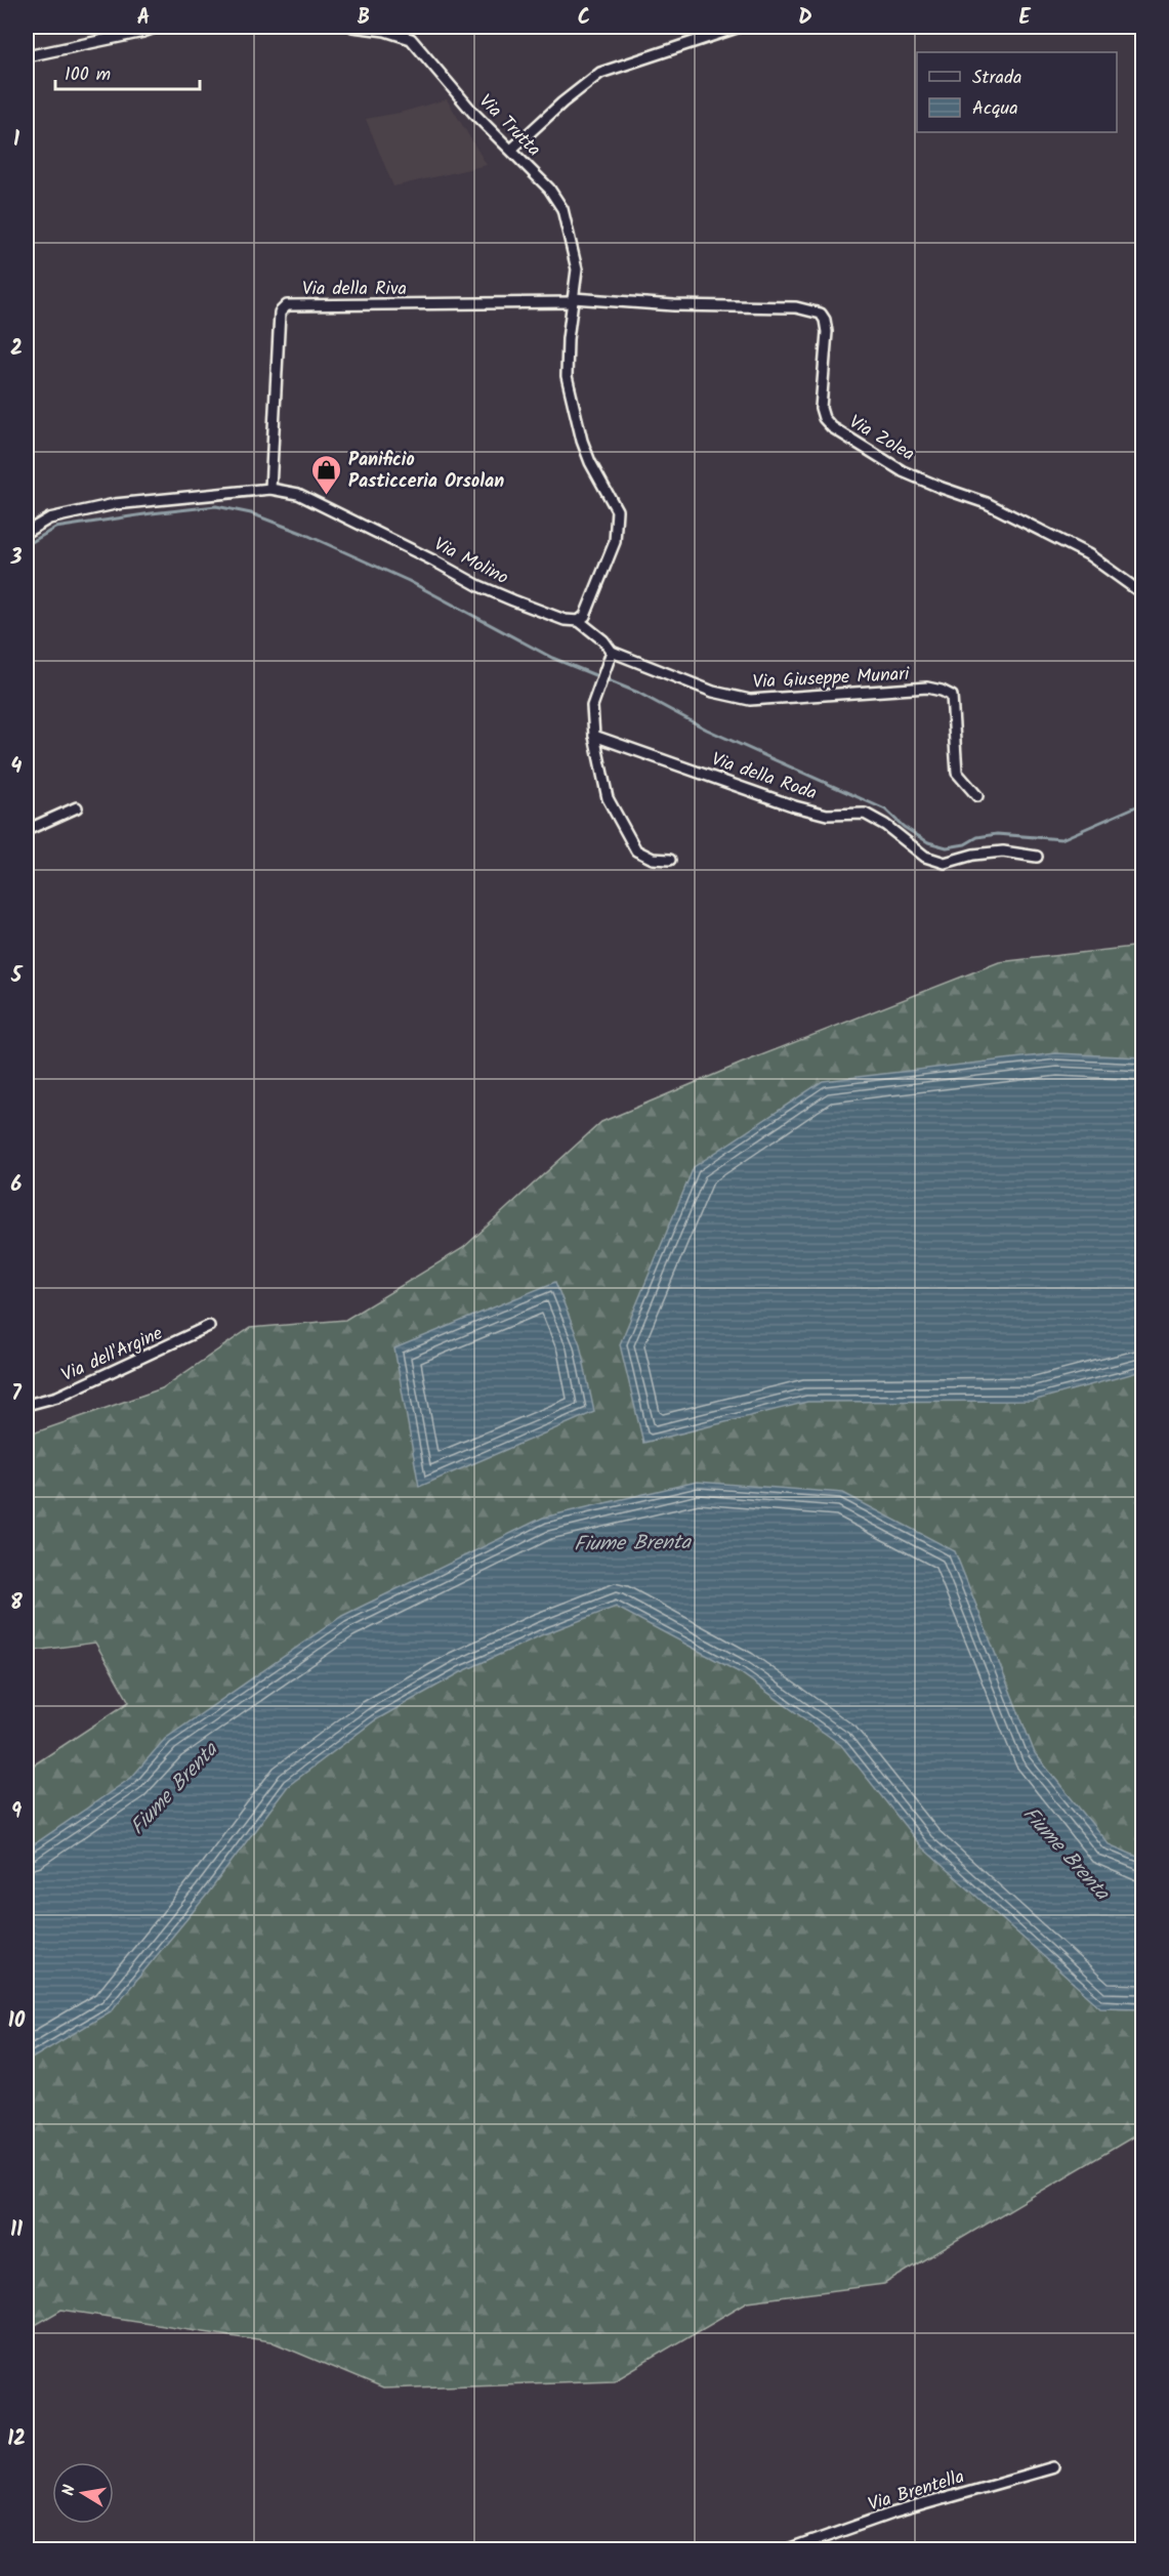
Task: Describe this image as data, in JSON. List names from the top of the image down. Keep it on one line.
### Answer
{"streets":{"street":["Via Trutta","Via della Riva","Via Zolea","Via Molino","Via Giuseppe Munari","Via della Roda","Via dell'Argine","Via Brentella"]},"crossings":[["Via Trutta","Via della Riva"],["Via Trutta","Via Zolea"],["Via della Riva","Via Zolea"],["Via della Riva","Via Molino"]],"water":["Fiume Brenta"],"places":{"shop":["Panificio Pasticceria Orsolan"]},"legend":["Strada","Acqua"],"scale_bar":"100 m","north":"left","grid":{"columns":["A","B","C","D","E"],"rows":["1","2","3","4","5","6","7","8","9","10","11","12"]}}
